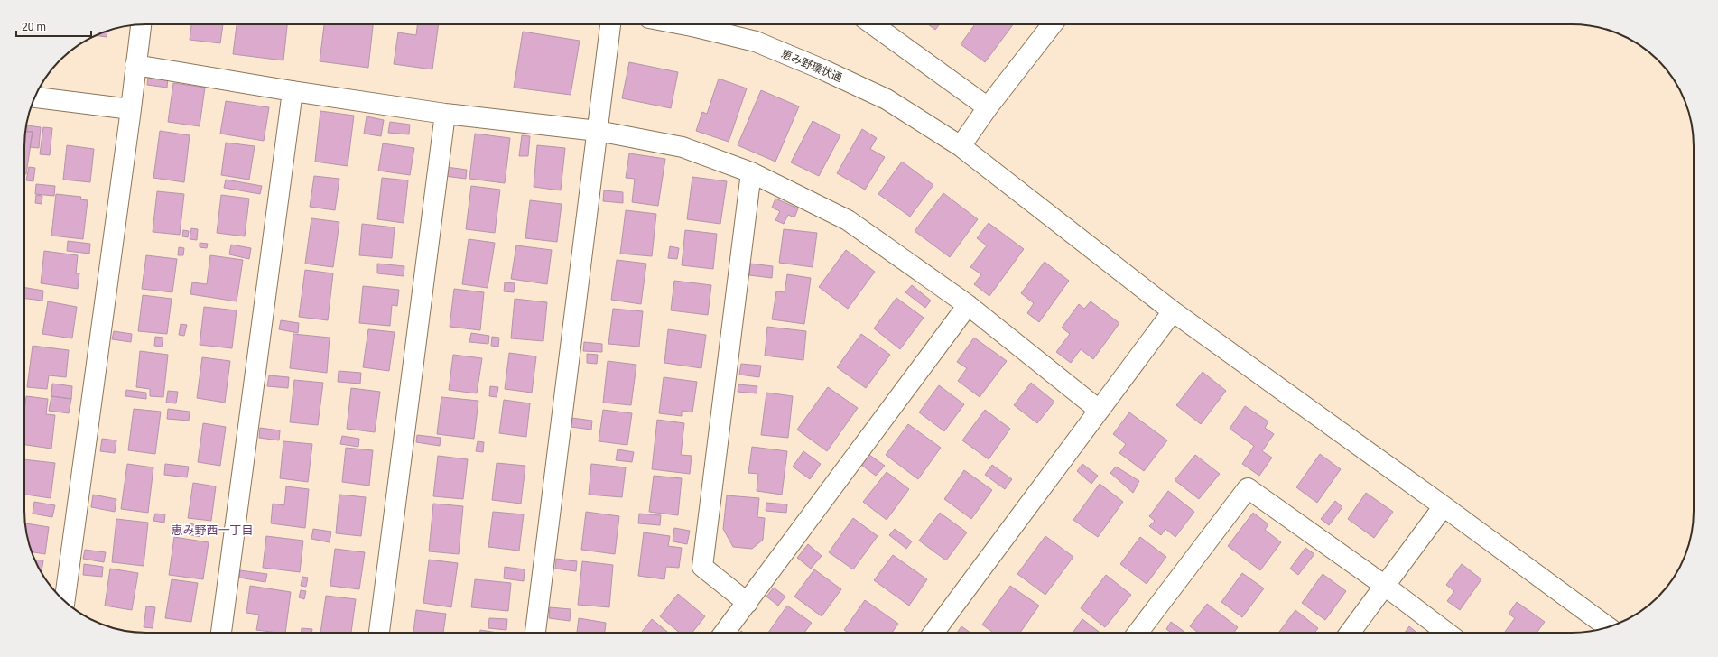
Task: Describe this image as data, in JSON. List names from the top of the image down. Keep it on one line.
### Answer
{"streets":{"street":["恵み野環状通"]},"districts":["恵み野西一丁目"],"scale_bar":"20 m"}
